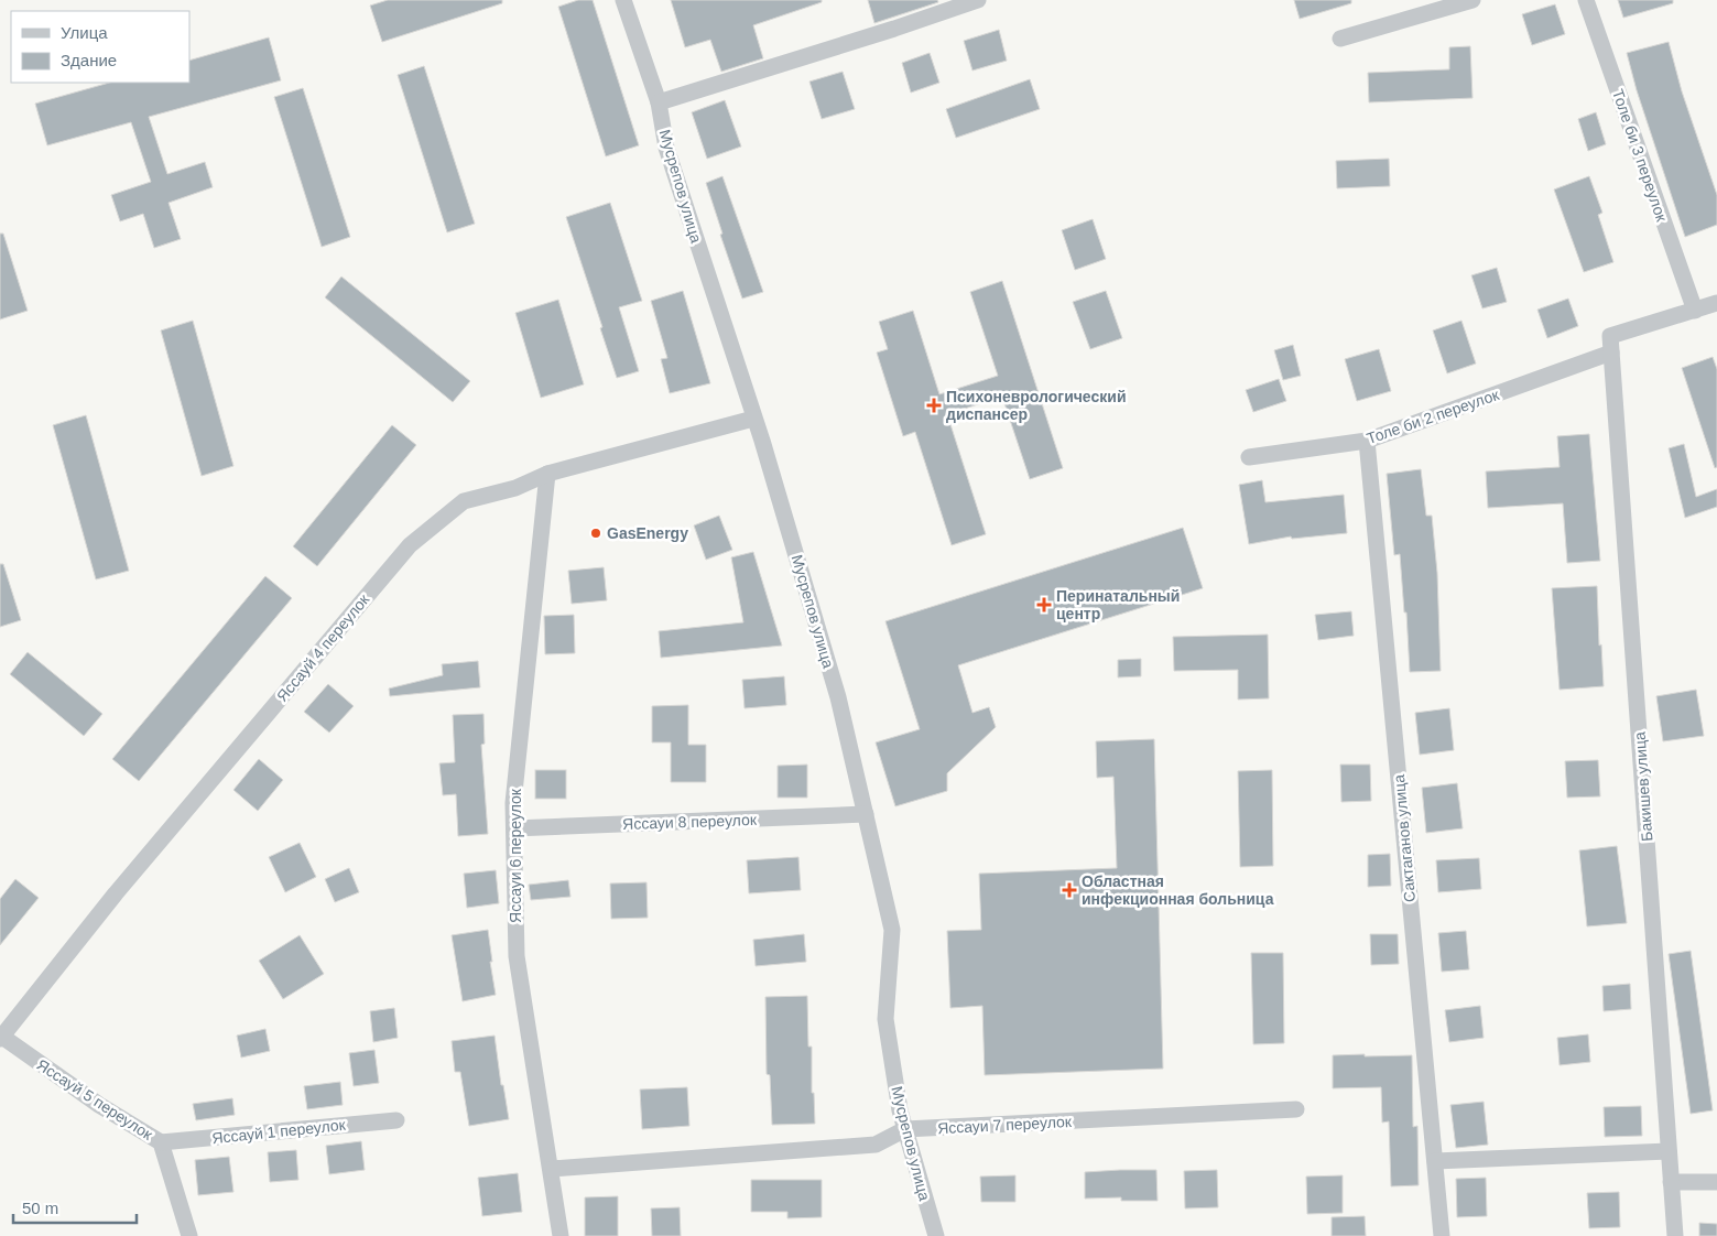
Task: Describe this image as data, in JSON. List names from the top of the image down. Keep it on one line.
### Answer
{"streets":{"street":["Толе би 3 переулок","Мусрепов улица","Толе би 2 переулок","Яссауй 4 переулок","Бакишев улица","Яссауи 8 переулок","Сактаганов улица","Яссауи 6 переулок","Яссауй 5 переулок","Яссауи 7 переулок","Яссауй 1 переулок"]},"crossings":[["Толе би 3 переулок","Толе би 2 переулок"],["Мусрепов улица","Яссауй 4 переулок"],["Мусрепов улица","Яссауи 8 переулок"],["Мусрепов улица","Яссауи 7 переулок"],["Толе би 2 переулок","Бакишев улица"],["Толе би 2 переулок","Сактаганов улица"],["Яссауй 4 переулок","Яссауи 6 переулок"],["Яссауй 4 переулок","Яссауй 5 переулок"],["Яссауи 8 переулок","Яссауи 6 переулок"],["Яссауи 6 переулок","Яссауи 7 переулок"],["Яссауй 5 переулок","Яссауй 1 переулок"]],"places":{"health":["Психоневрологический диспансер","Перинатальный центр","Областная инфекционная больница"],"other":["GasEnergy"]},"legend":["Улица","Здание"],"scale_bar":"50 m"}
